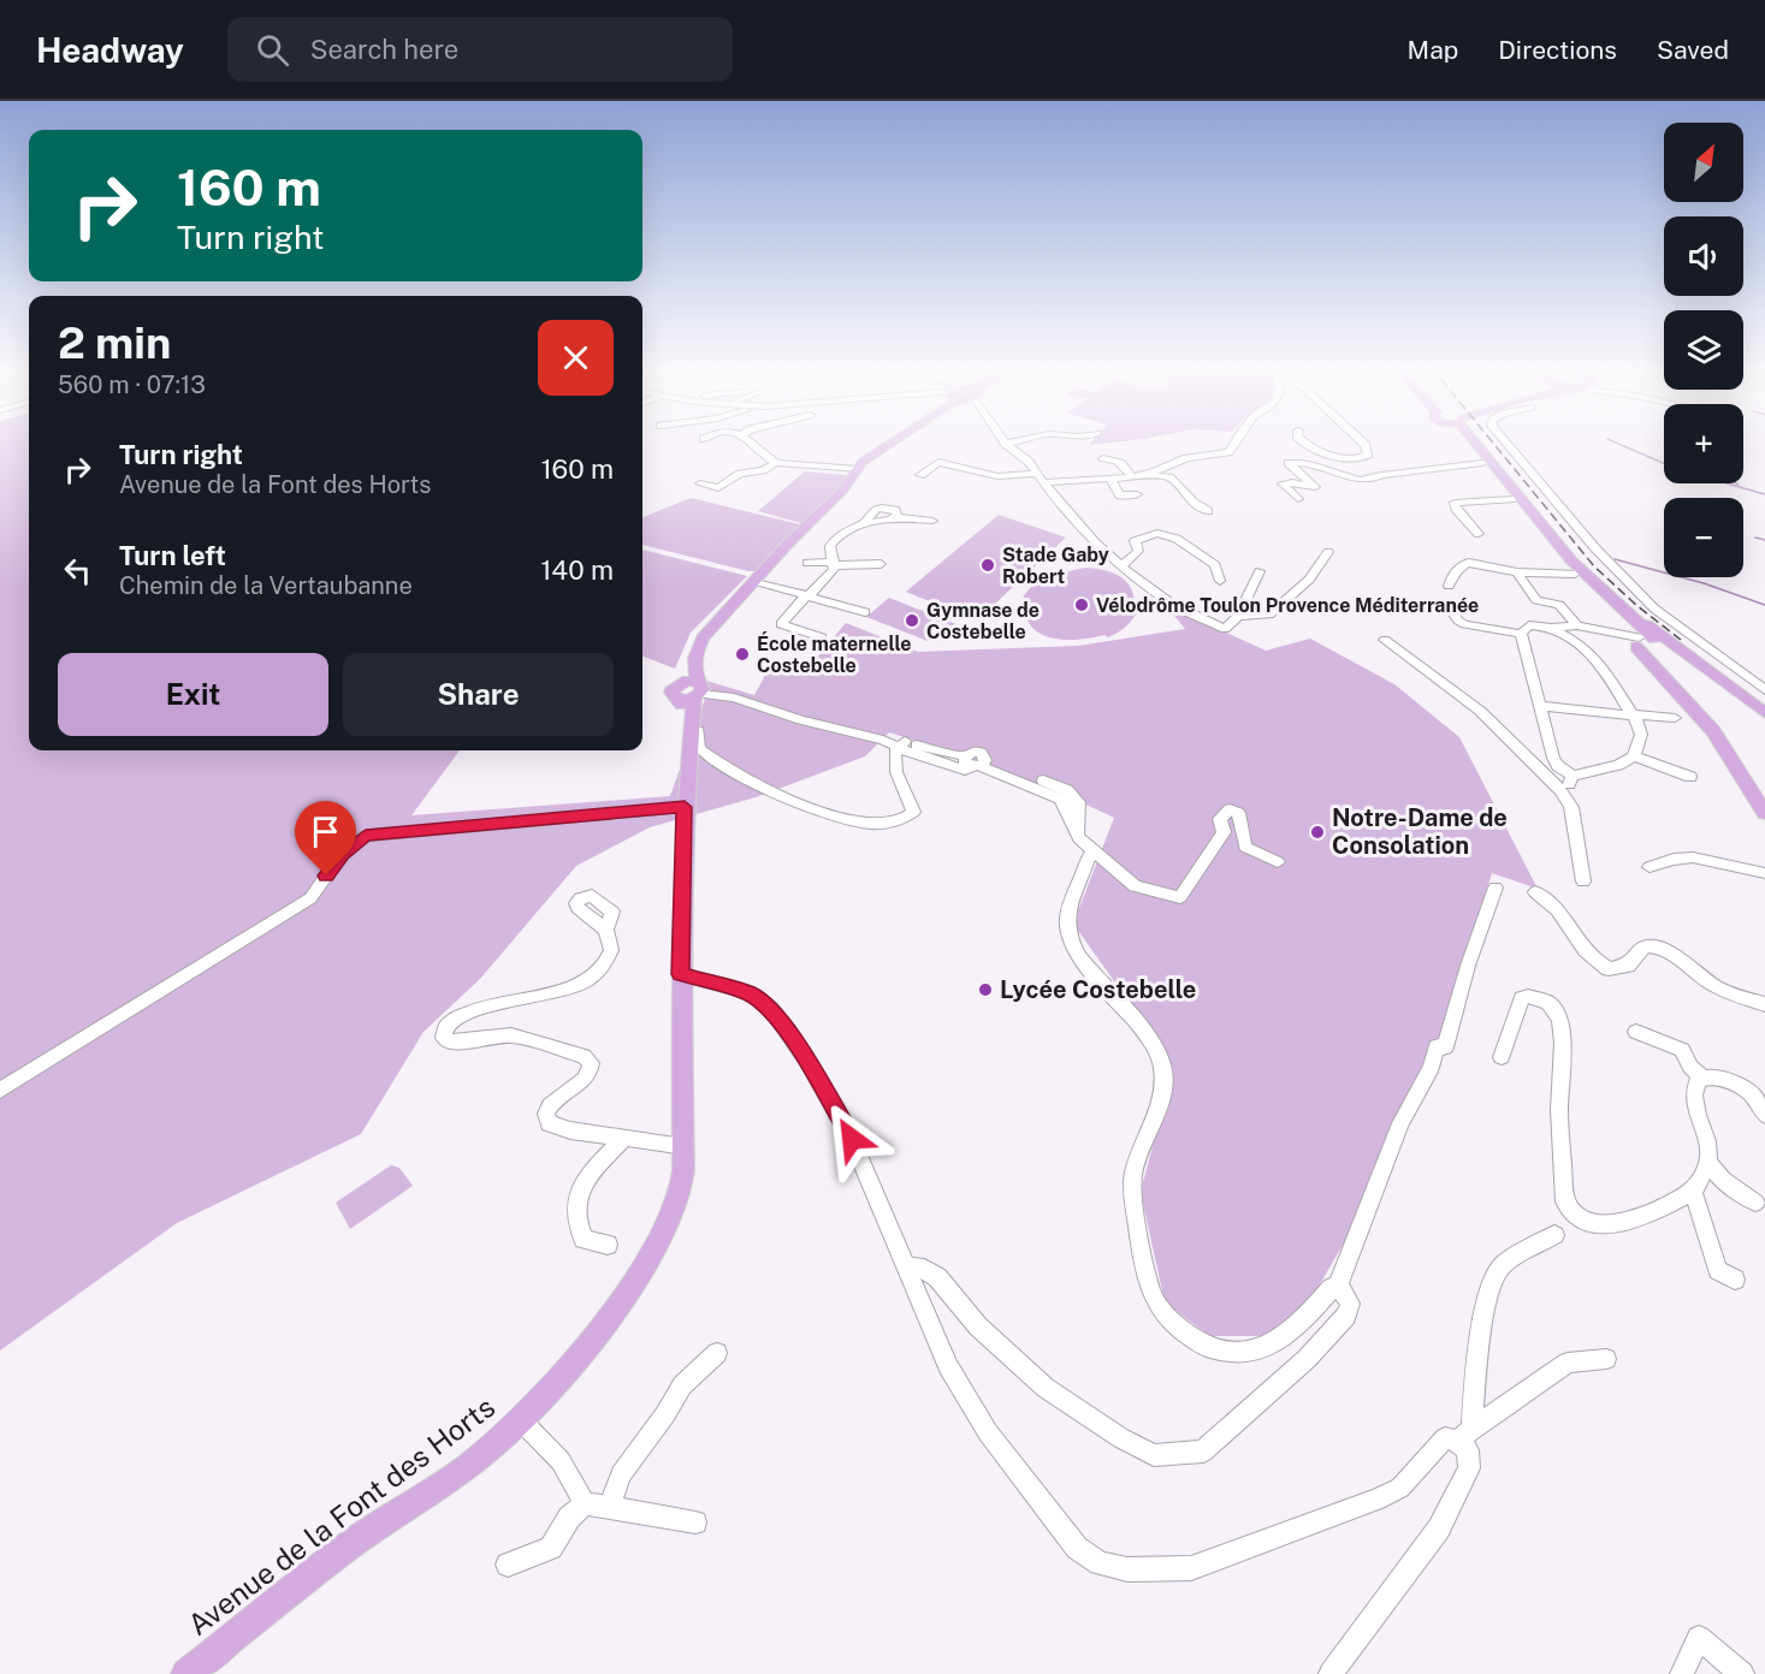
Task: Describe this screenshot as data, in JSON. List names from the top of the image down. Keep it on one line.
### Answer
{"streets":{"main road":["Avenue de la Font des Horts"]},"places":["Stade Gaby Robert","Vélodrôme Toulon Provence Méditerranée","Gymnase de Costebelle","École maternelle Costebelle","Notre-Dame de Consolation","Lycée Costebelle"],"north":"top right","page":{"header":"Headway","search":"Search here","nav":["Map","Directions","Saved"],"map_buttons":["+","−"],"turn":["160 m","Turn right"],"heading":["2 min","560 m · 07:13"],"list":[{"name":"Turn right","note":"Avenue de la Font des Horts","value":"160 m"},{"name":"Turn left","note":"Chemin de la Vertaubanne","value":"140 m"}],"buttons":["Exit","Share"]}}
